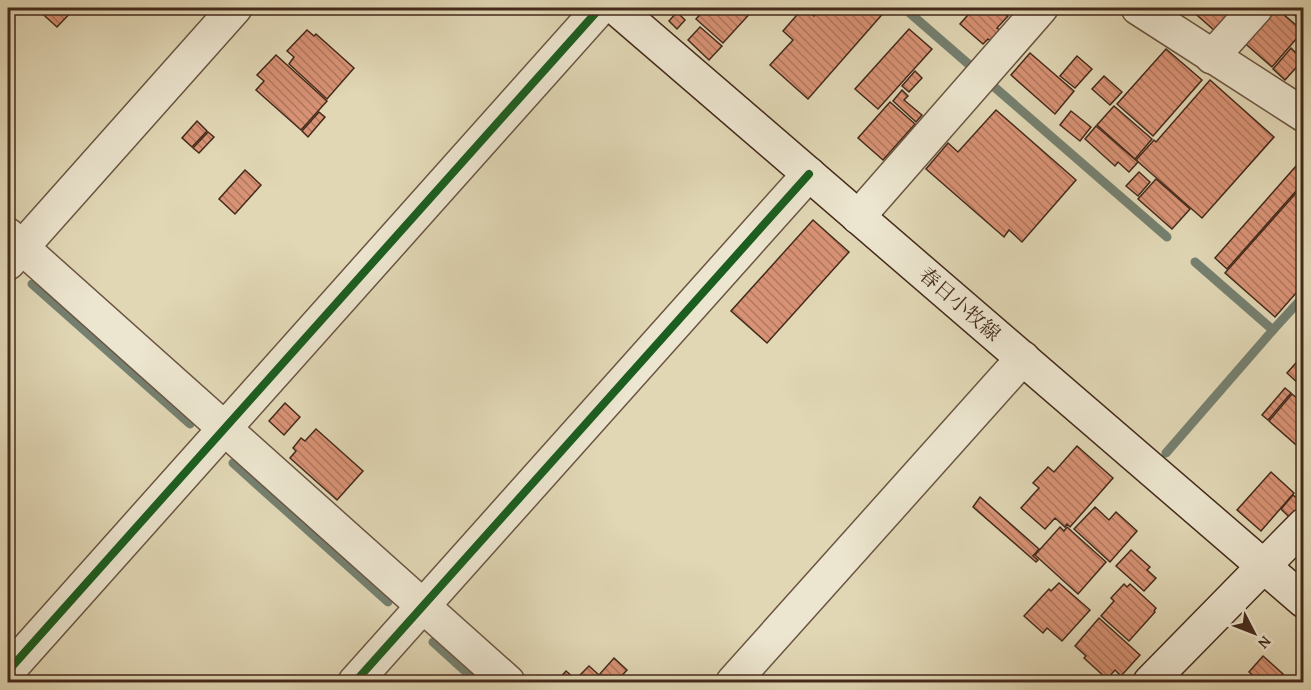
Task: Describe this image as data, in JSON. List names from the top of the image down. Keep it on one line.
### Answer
{"streets":{"street":["春日小牧線"]},"north":"bottom right"}
